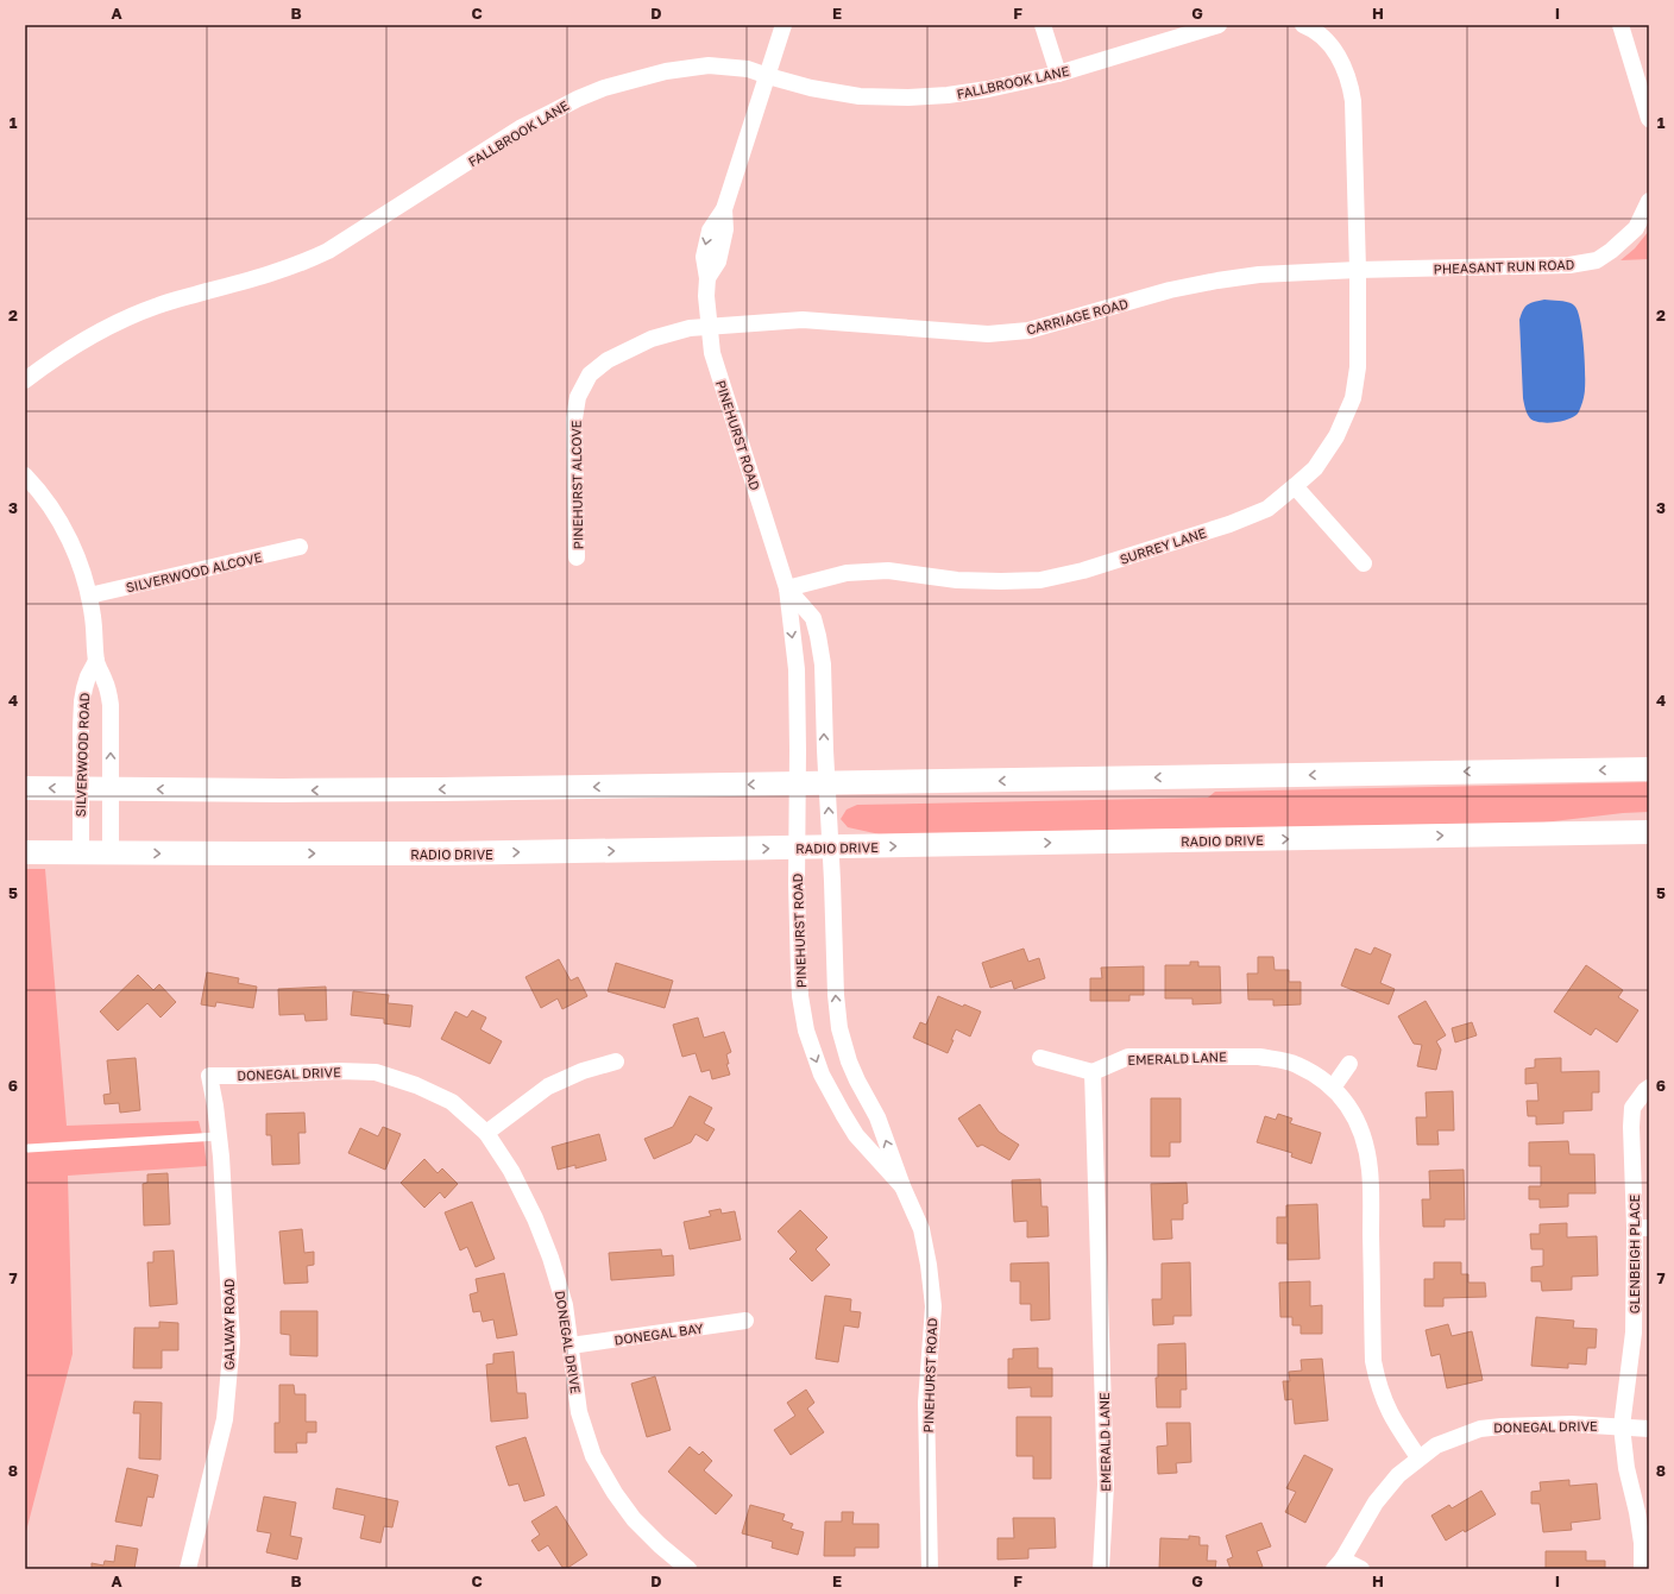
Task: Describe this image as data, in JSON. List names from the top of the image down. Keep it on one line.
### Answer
{"streets":{"main road":["RADIO DRIVE"],"street":["FALLBROOK LANE","PHEASANT RUN ROAD","CARRIAGE ROAD","PINEHURST ROAD","PINEHURST ALCOVE","SURREY LANE","SILVERWOOD ALCOVE","SILVERWOOD ROAD","EMERALD LANE","DONEGAL DRIVE","GLENBEIGH PLACE","GALWAY ROAD","DONEGAL BAY"]},"crossings":[["FALLBROOK LANE","PINEHURST ROAD"],["PHEASANT RUN ROAD","CARRIAGE ROAD"],["PHEASANT RUN ROAD","SURREY LANE"],["CARRIAGE ROAD","PINEHURST ROAD"],["CARRIAGE ROAD","PINEHURST ALCOVE"],["CARRIAGE ROAD","SURREY LANE"],["PINEHURST ROAD","PINEHURST ALCOVE"],["PINEHURST ROAD","SURREY LANE"],["PINEHURST ROAD","RADIO DRIVE"],["SILVERWOOD ALCOVE","SILVERWOOD ROAD"],["SILVERWOOD ROAD","RADIO DRIVE"],["EMERALD LANE","DONEGAL DRIVE"],["DONEGAL DRIVE","GLENBEIGH PLACE"],["DONEGAL DRIVE","GALWAY ROAD"],["DONEGAL DRIVE","DONEGAL BAY"]],"grid":{"columns":["A","B","C","D","E","F","G","H","I"],"rows":["1","2","3","4","5","6","7","8"]}}
